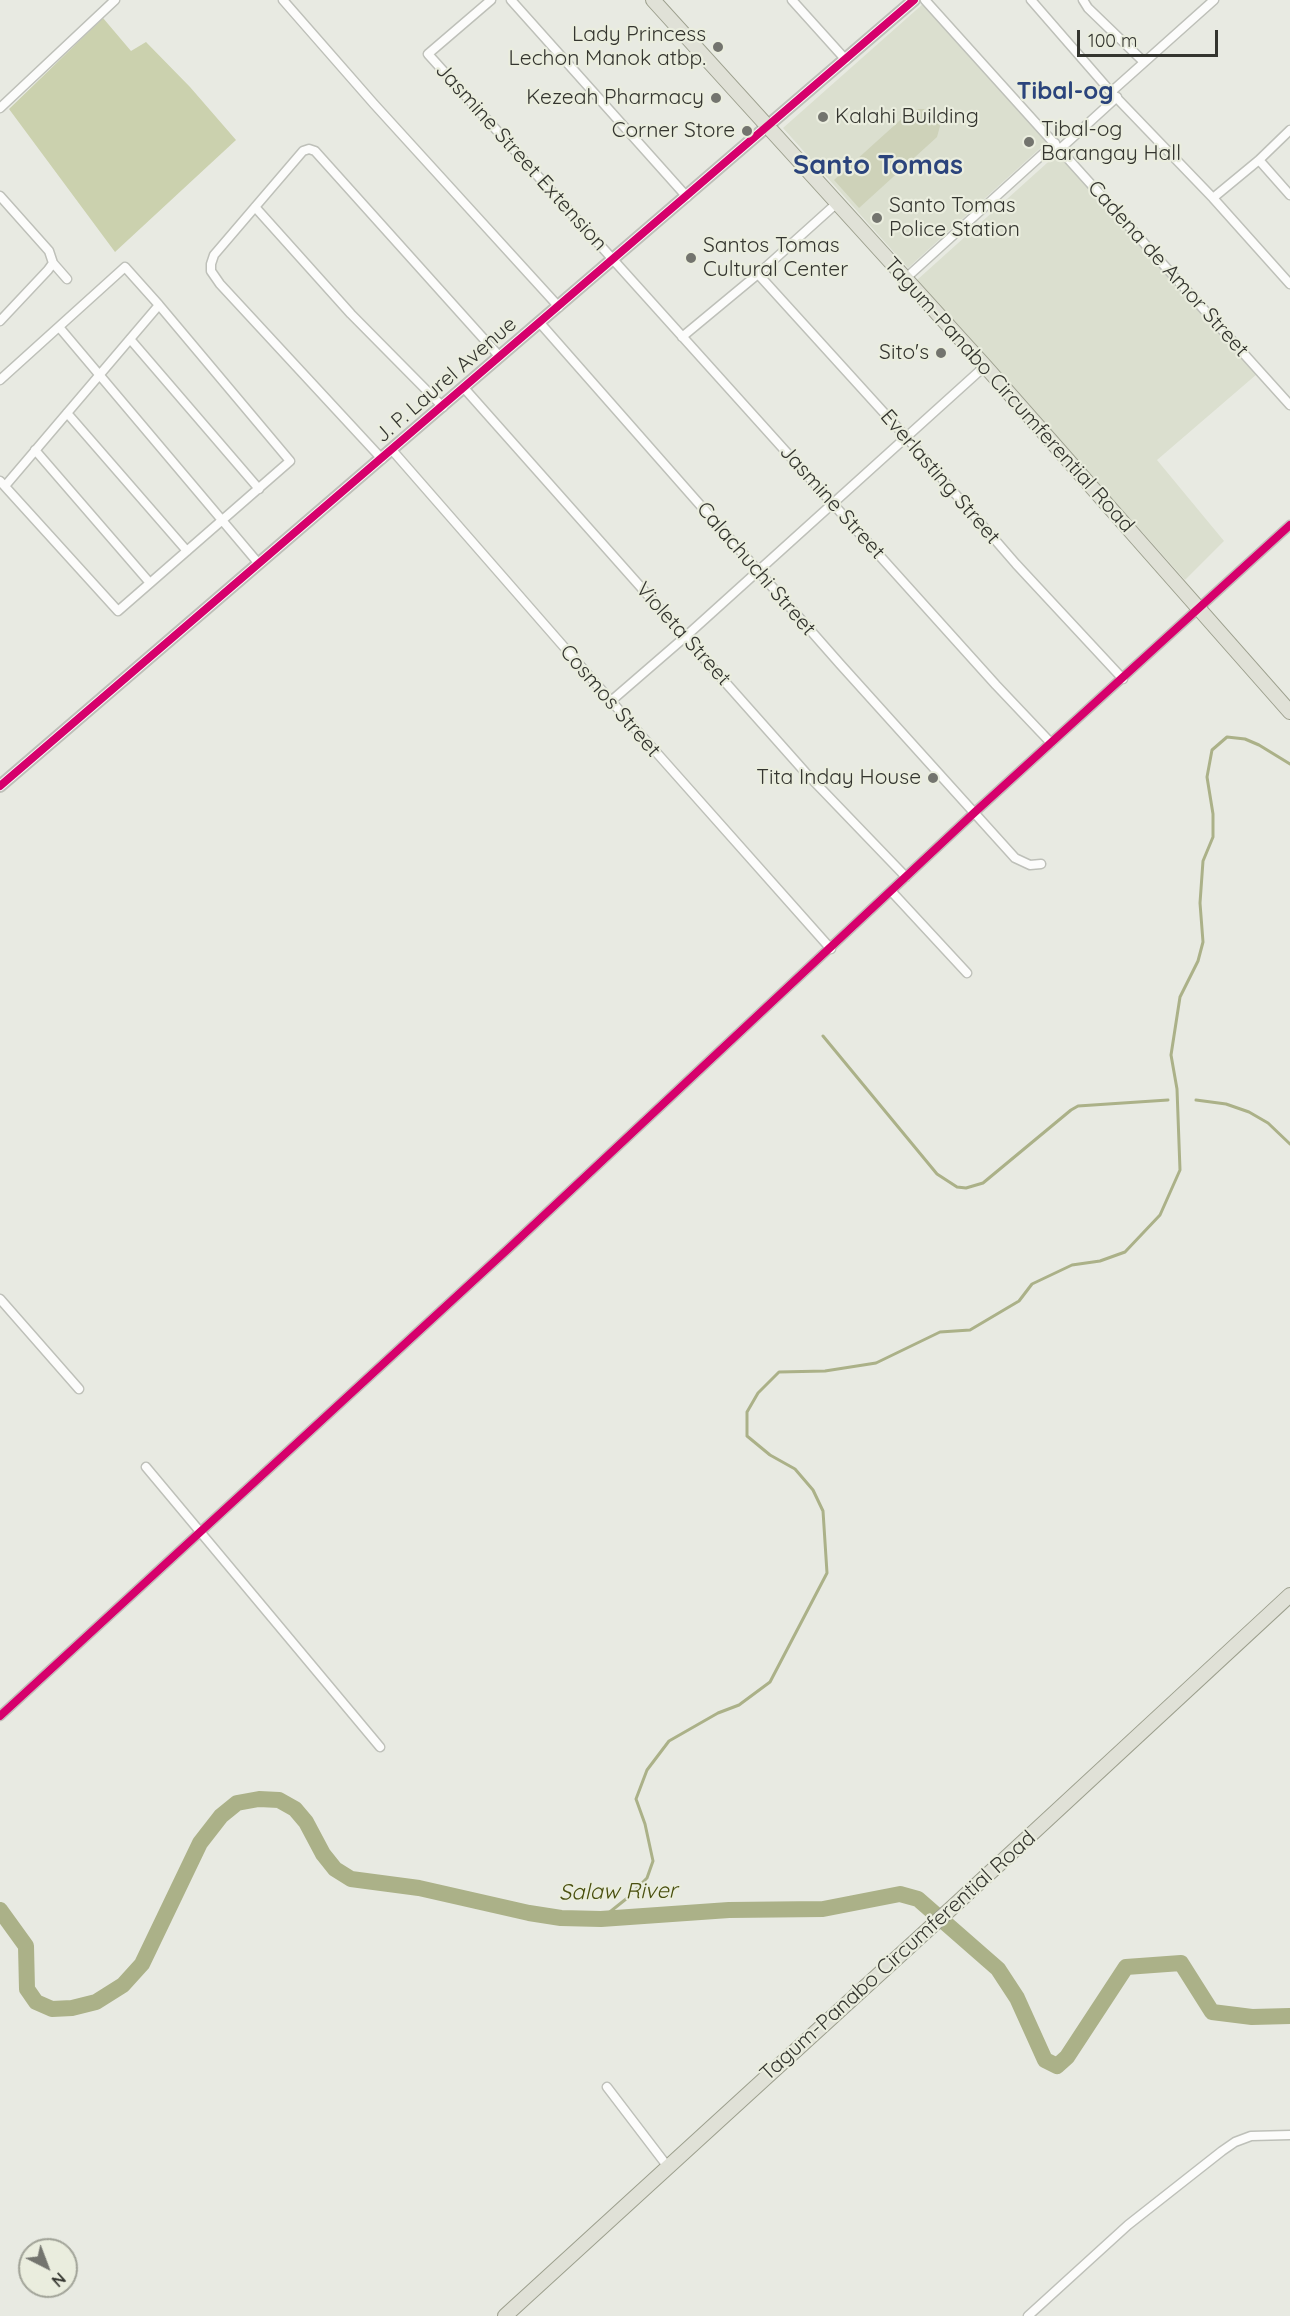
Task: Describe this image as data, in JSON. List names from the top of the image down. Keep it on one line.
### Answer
{"streets":{"main road":["Tagum-Panabo Circumferential Road"],"street":["Jasmine Street Extension","Cadena de Amor Street","J. P. Laurel Avenue","Everlasting Street","Jasmine Street","Calachuchi Street","Violeta Street","Cosmos Street"]},"crossings":[["Jasmine Street Extension","J. P. Laurel Avenue"],["Jasmine Street Extension","Jasmine Street"],["J. P. Laurel Avenue","Tagum-Panabo Circumferential Road"],["J. P. Laurel Avenue","Jasmine Street"],["J. P. Laurel Avenue","Calachuchi Street"],["J. P. Laurel Avenue","Violeta Street"],["J. P. Laurel Avenue","Cosmos Street"]],"districts":["Tibal-og","Santo Tomas"],"water":["Salaw River"],"places":["Lady Princess Lechon Manok atbp.","Kezeah Pharmacy","Kalahi Building","Corner Store","Tibal-og Barangay Hall","Santo Tomas Police Station","Santos Tomas Cultural Center","Sito's","Tita Inday House"],"scale_bar":"100 m","north":"bottom right"}
